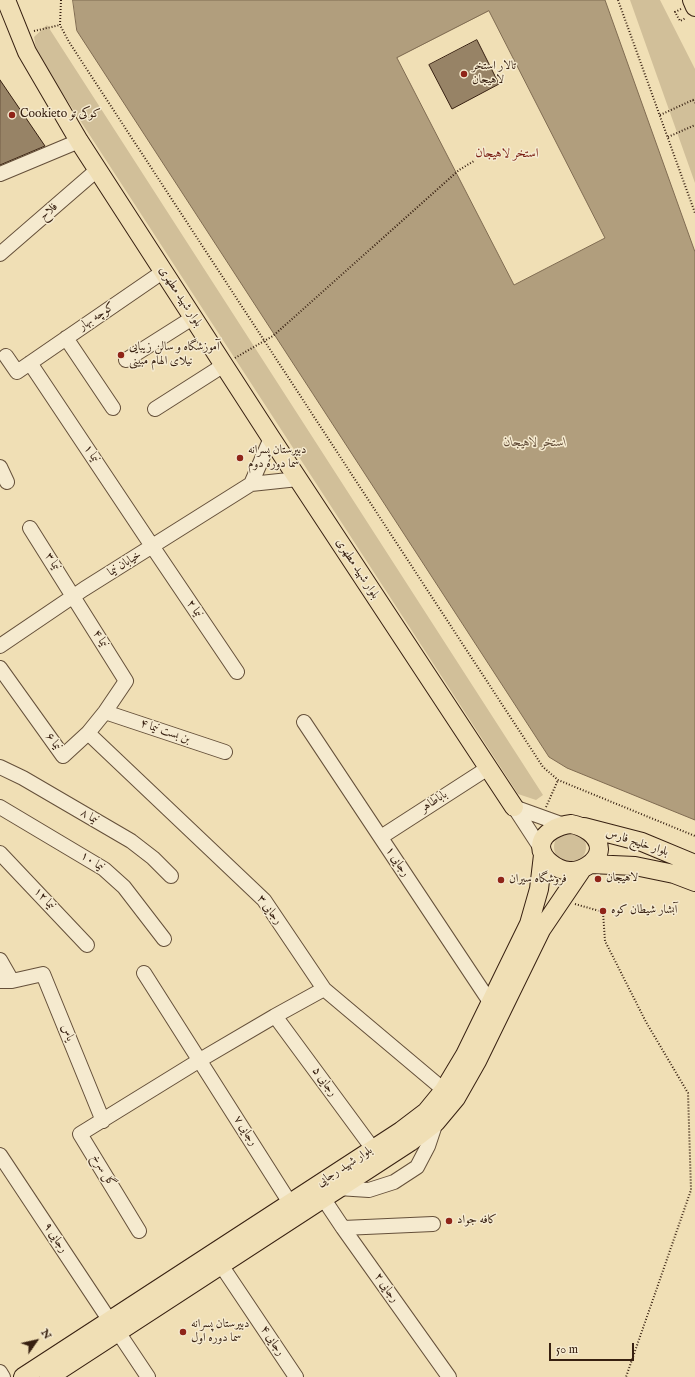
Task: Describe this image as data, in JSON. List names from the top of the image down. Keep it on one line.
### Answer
{"streets":{"main road":["بلوار شهید مطهری","بلوار خلیج فارس","بلوار شهید رجایی"],"street":["فلاح","کوچه بهار","نیما ۱","نیما ۳","خیابان نیما","نیما ۲","نیما ۴","بن بست نیما ۴","نیما ۶","باباطاهر","نیما ۸","نیما ۱۰","رجایی ۱","نیما ۱۲","رجایی ۳","یاس","رجایی ۵","رجایی ۷","گل سرخ","رجایی ۹","رجایی ۲","رجایی ۴"]},"crossings":[["فلاح","بلوار شهید مطهری"],["بلوار شهید مطهری","کوچه بهار"],["بلوار شهید مطهری","خیابان نیما"],["بلوار شهید مطهری","باباطاهر"],["کوچه بهار","نیما ۱"],["نیما ۱","خیابان نیما"],["نیما ۱","نیما ۲"],["نیما ۳","خیابان نیما"],["نیما ۳","نیما ۴"],["خیابان نیما","نیما ۲"],["خیابان نیما","نیما ۴"],["نیما ۴","نیما ۶"],["بن بست نیما ۴","نیما ۶"],["نیما ۶","رجایی ۳"],["باباطاهر","رجایی ۱"],["بلوار خلیج فارس","بلوار شهید رجایی"],["رجایی ۱","بلوار شهید رجایی"],["رجایی ۳","بلوار شهید رجایی"],["یاس","گل سرخ"],["رجایی ۵","بلوار شهید رجایی"],["رجایی ۷","بلوار شهید رجایی"],["بلوار شهید رجایی","رجایی ۹"],["بلوار شهید رجایی","رجایی ۲"],["بلوار شهید رجایی","رجایی ۴"]],"districts":["استخر لاهیجان"],"water":["استخر لاهیجان"],"places":["تالار استخر لاهیجان","Cookieto کوکی تو","آموزشگاه و سالن زیبایی نیلای الهام مبینی","دبیرستان پسرانه سما دوره دوم","لاهيجان","فروشگاه سیران","آبشار شیطان کوه","کافه جواد","دبیرستان پسرانه سما دوره اول"],"scale_bar":"50 m","north":"top right"}
